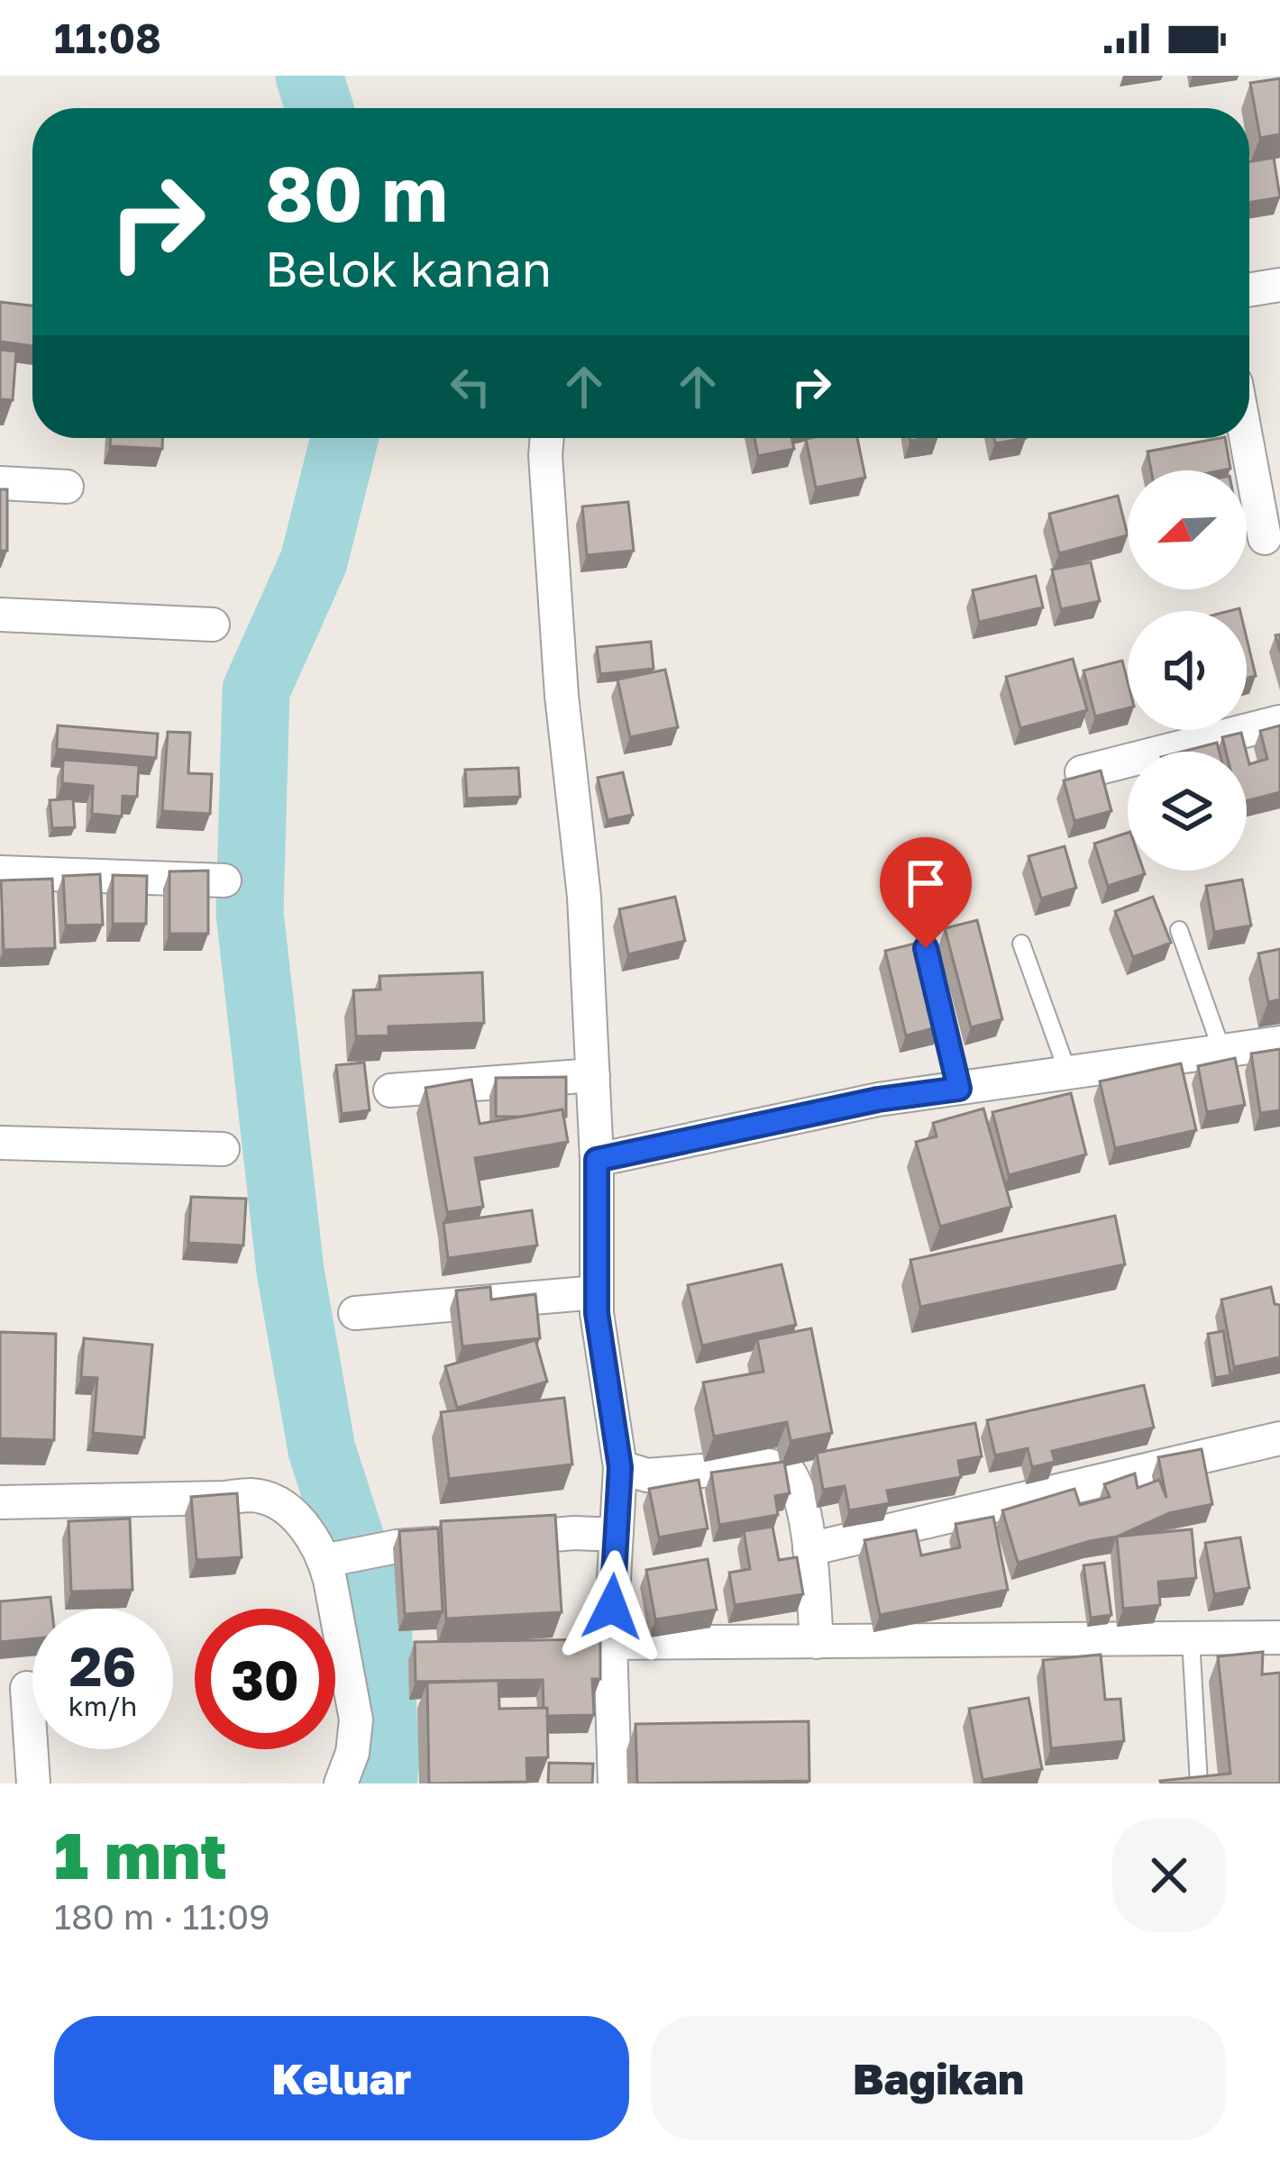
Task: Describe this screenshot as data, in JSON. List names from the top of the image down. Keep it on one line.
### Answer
{"north":"bottom left","page":{"status":"11:08","turn":["80 m","Belok kanan"],"speed":"26 km/h","limit":"30","heading":["1 mnt","180 m · 11:09"],"buttons":["Keluar","Bagikan"]}}
